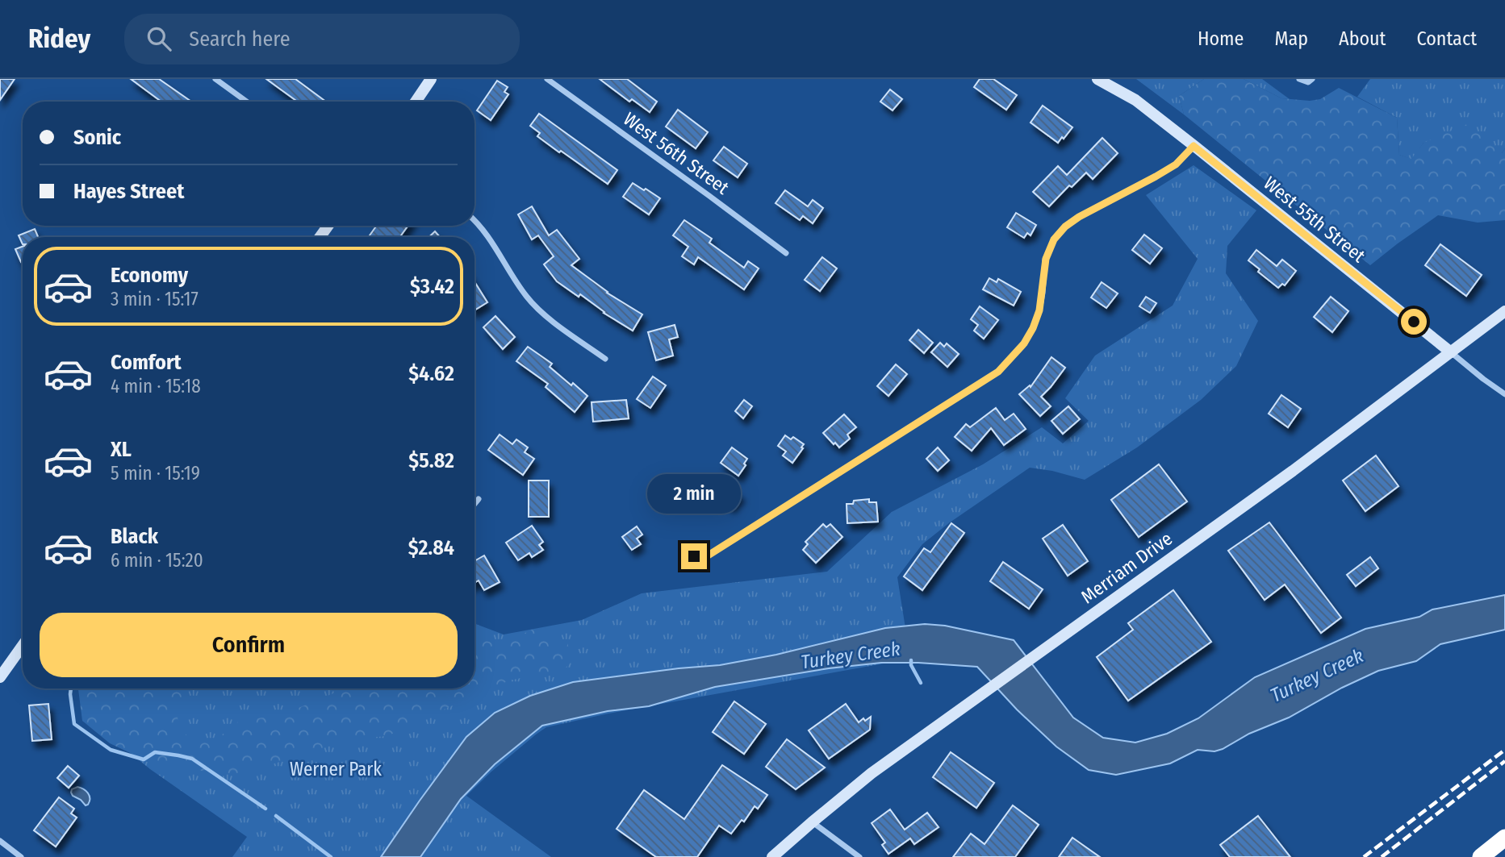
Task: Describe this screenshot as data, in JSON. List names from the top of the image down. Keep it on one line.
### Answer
{"streets":{"main road":["West 55th Street","Merriam Drive"],"street":["West 56th Street"]},"crossings":[["West 55th Street","Merriam Drive"]],"water":["Turkey Creek"],"parks":["Werner Park"],"page":{"header":"Ridey","search":"Search here","nav":["Home","Map","About","Contact"],"banner":["Sonic","Hayes Street"],"list":[{"name":"Economy","note":"3 min · 15:17","value":"$3.42"},{"name":"Comfort","note":"4 min · 15:18","value":"$4.62"},{"name":"XL","note":"5 min · 15:19","value":"$5.82"},{"name":"Black","note":"6 min · 15:20","value":"$2.84"}],"bubble":"2 min","buttons":"Confirm"}}
